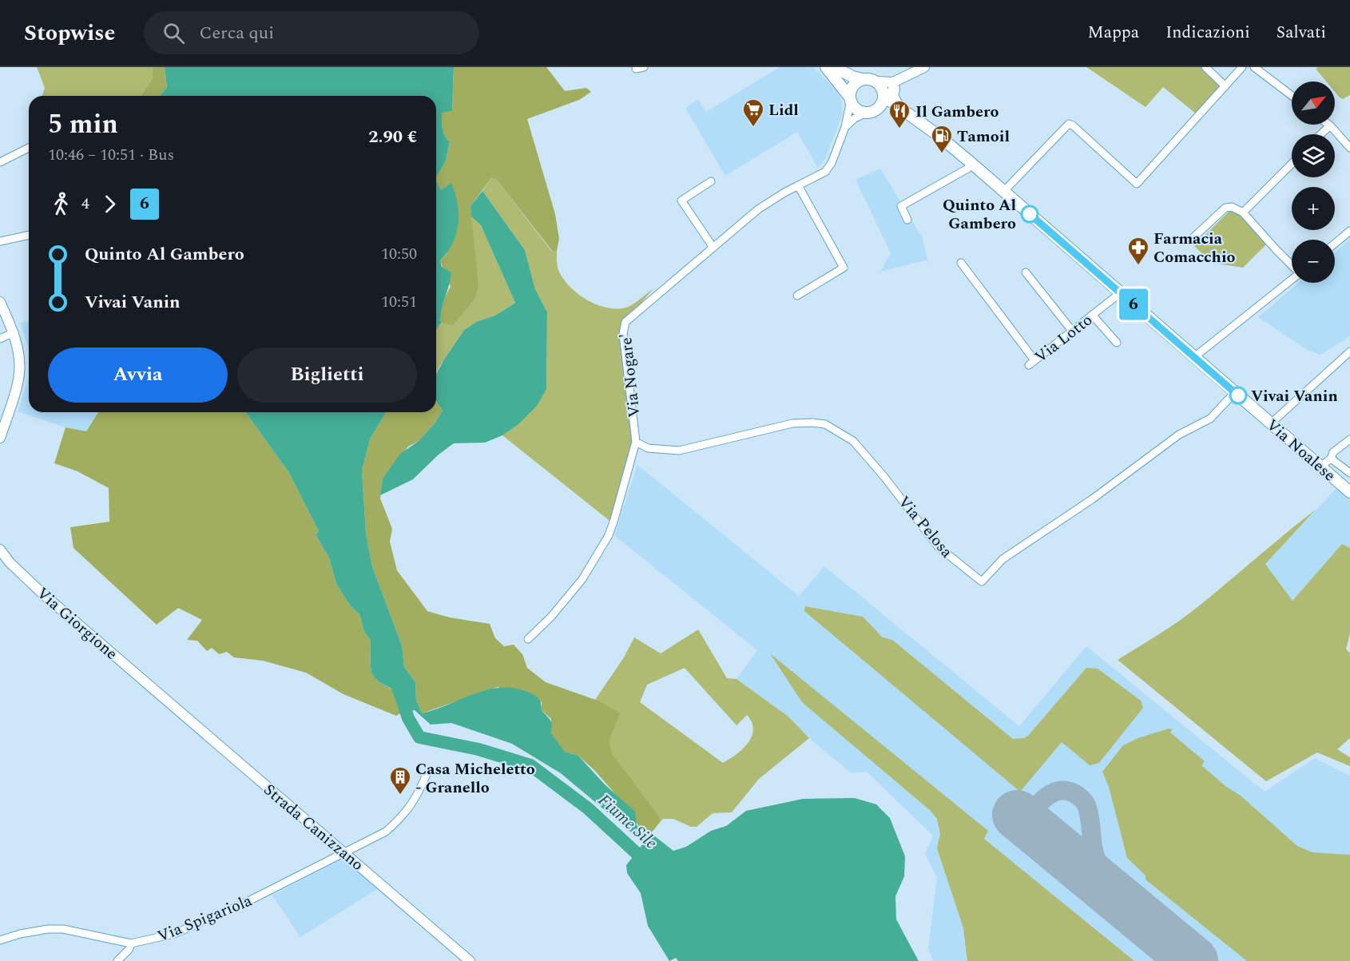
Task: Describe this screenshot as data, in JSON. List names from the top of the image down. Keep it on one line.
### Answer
{"streets":{"main road":["Via Noalese"],"street":["Via Lotto","Via Nogare'","Via Pelosa","Via Giorgione","Strada Canizzano","Via Spigariola"]},"crossings":[["Via Lotto","Via Noalese"],["Via Nogare'","Via Noalese"],["Via Nogare'","Via Pelosa"],["Via Noalese","Via Pelosa"],["Via Giorgione","Strada Canizzano"],["Strada Canizzano","Via Spigariola"]],"water":["Fiume Sile"],"places":{"supermarket":["Lidl"],"restaurant":["Il Gambero"],"fuel station":["Tamoil"],"other":["Quinto Al Gambero","Vivai Vanin"],"pharmacy":["Farmacia Comacchio"],"building":["Casa Micheletto - Granello"]},"lines":["bus line 6"],"north":"top right","page":{"header":"Stopwise","search":"Cerca qui","nav":["Mappa","Indicazioni","Salvati"],"on_map":"6","map_buttons":["+","−"],"heading":["5 min","10:46 – 10:51 · Bus","2.90 €"],"legs":["4","6"],"list":[{"name":"Quinto Al Gambero","value":"10:50"},{"name":"Vivai Vanin","value":"10:51"}],"buttons":["Avvia","Biglietti"]}}
